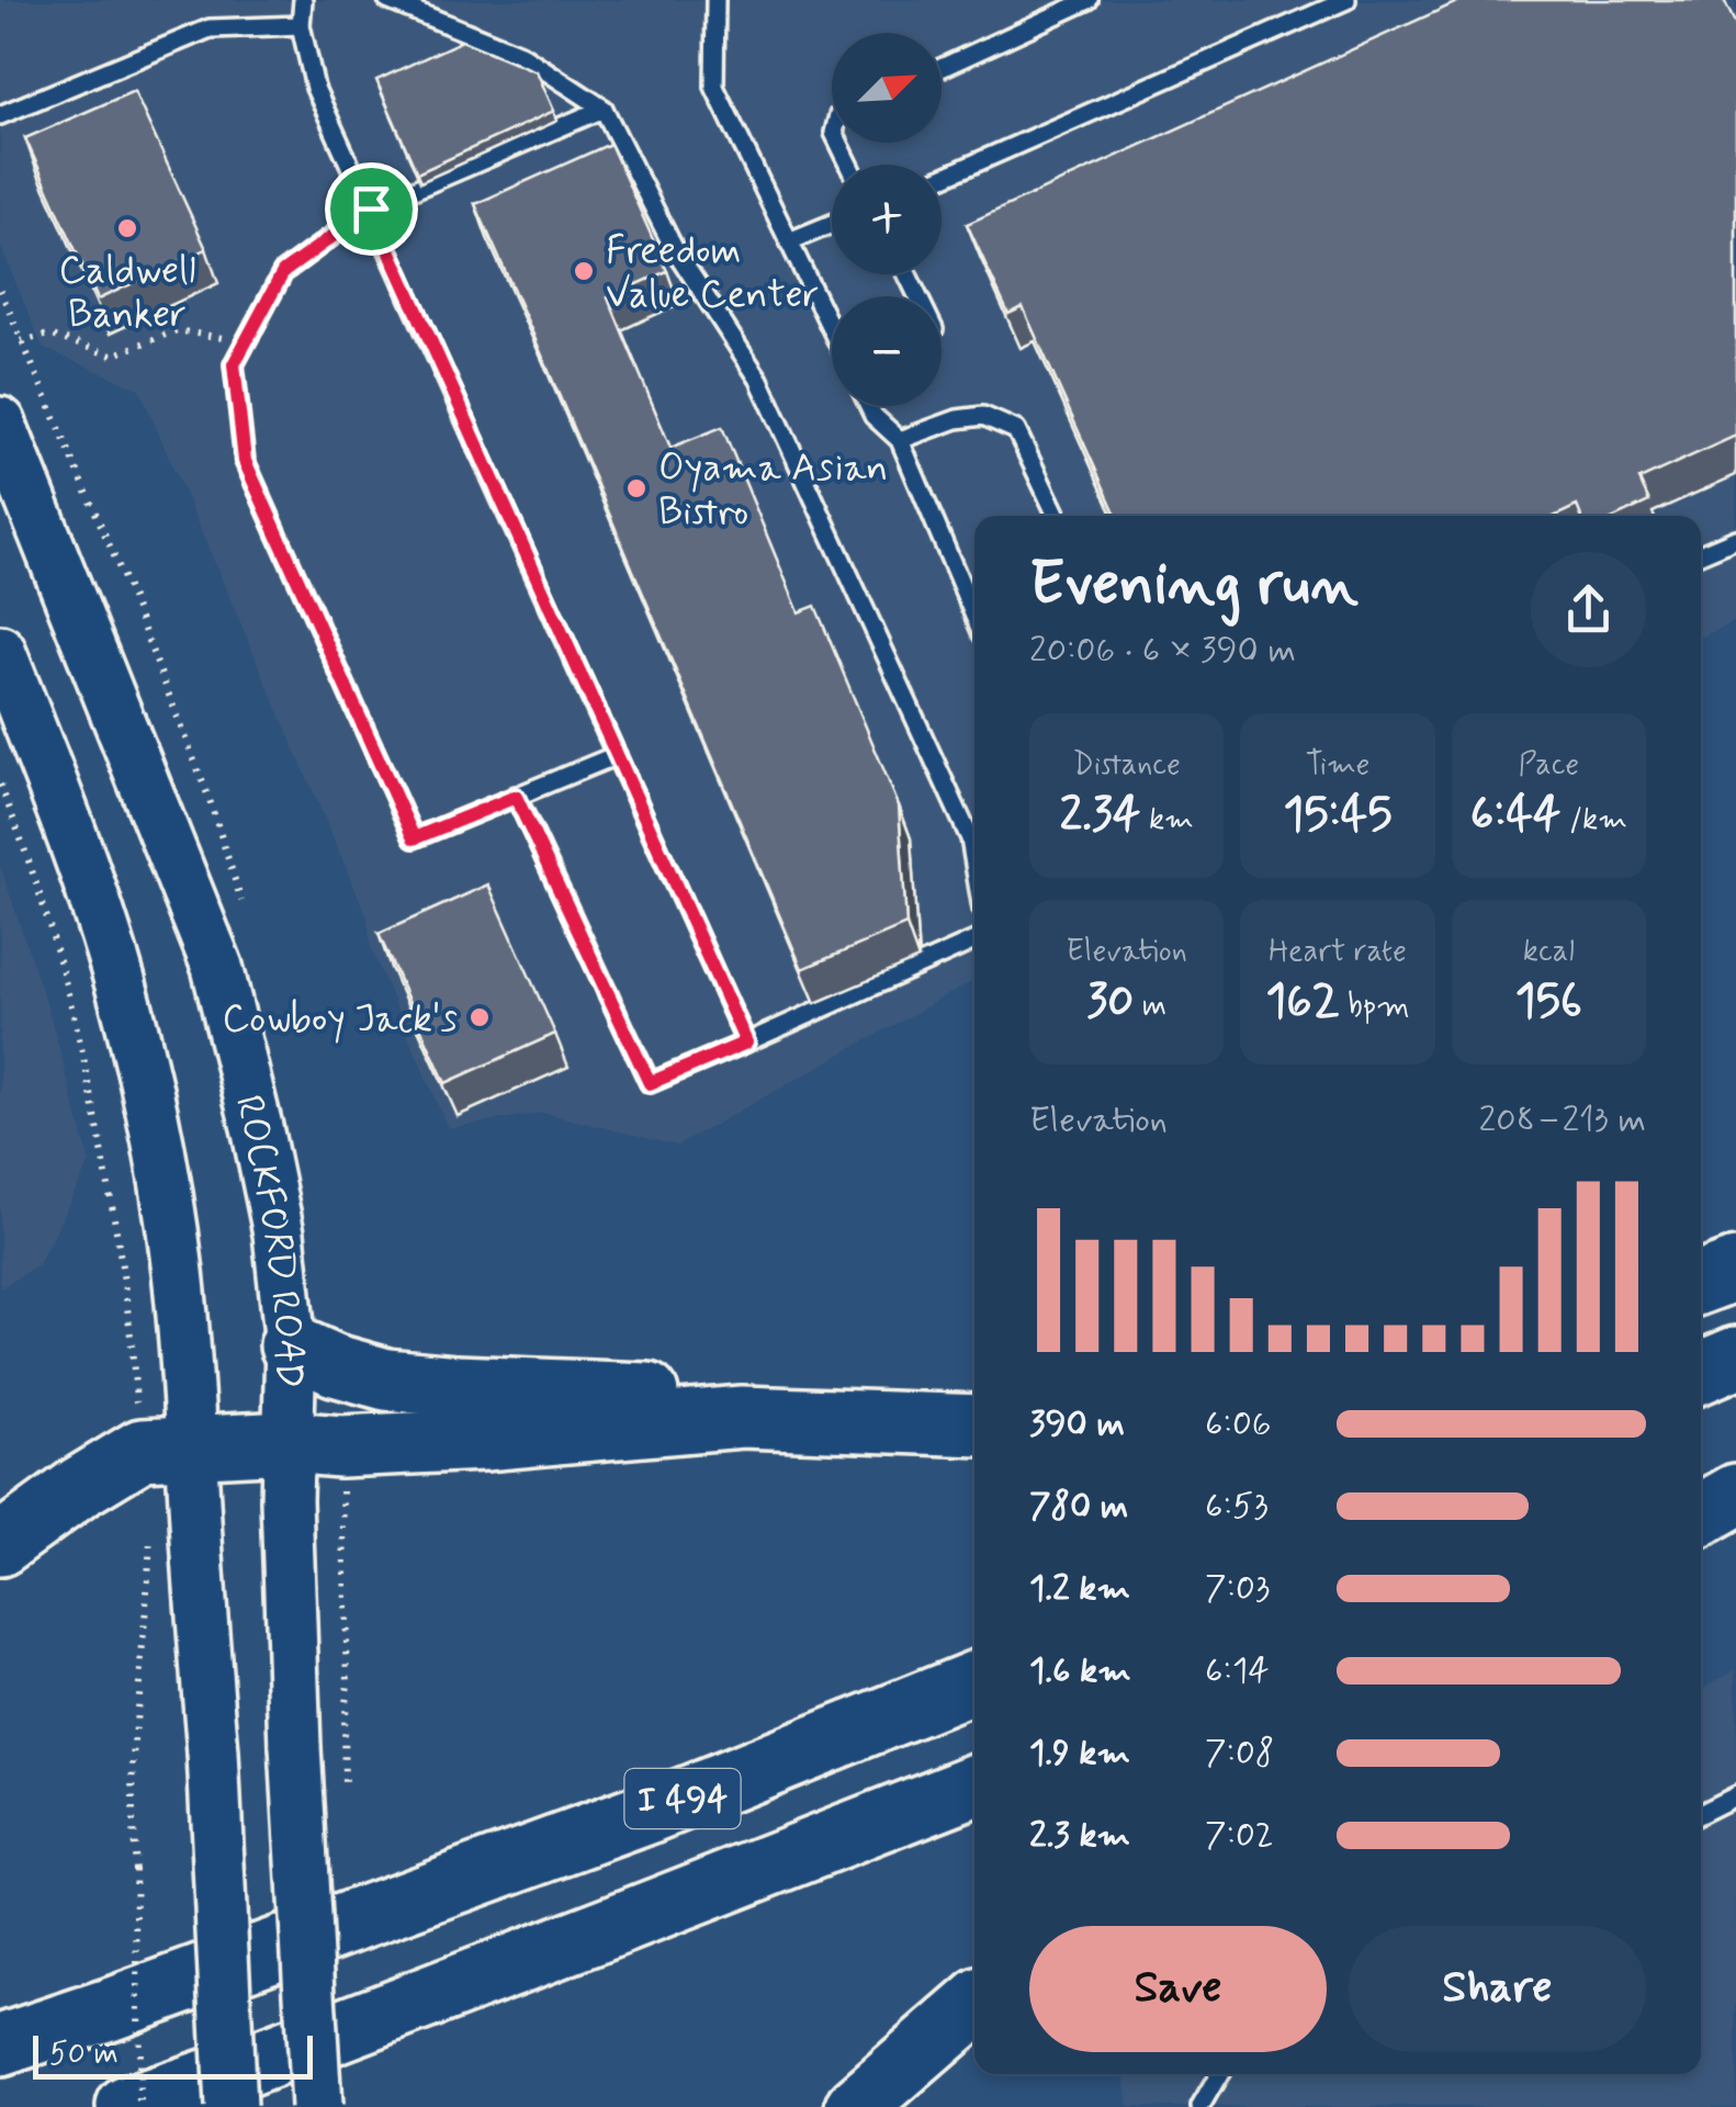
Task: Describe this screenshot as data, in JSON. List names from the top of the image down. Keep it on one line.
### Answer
{"streets":{"highway":["I 494"],"main road":["ROCKFORD ROAD"]},"places":["Caldwell Banker","Freedom Value Center","Oyama Asian Bistro","Cowboy Jack's"],"scale_bar":"50 m","north":"top right","page":{"map_buttons":["+","−"],"heading":["Evening run","20:06 · 6 × 390 m"],"stats":[["Distance","2.34 km"],["Time","15:45"],["Pace","6:44 /km"],["Elevation","30 m"],["Heart rate","162 bpm"],["kcal","156"]],"chart":["Elevation","208–213 m"],"list":[{"name":"390 m","note":"6:06"},{"name":"780 m","note":"6:53"},{"name":"1.2 km","note":"7:03"},{"name":"1.6 km","note":"6:14"},{"name":"1.9 km","note":"7:08"},{"name":"2.3 km","note":"7:02"}],"buttons":["Save","Share"],"scale":"50 m"}}
